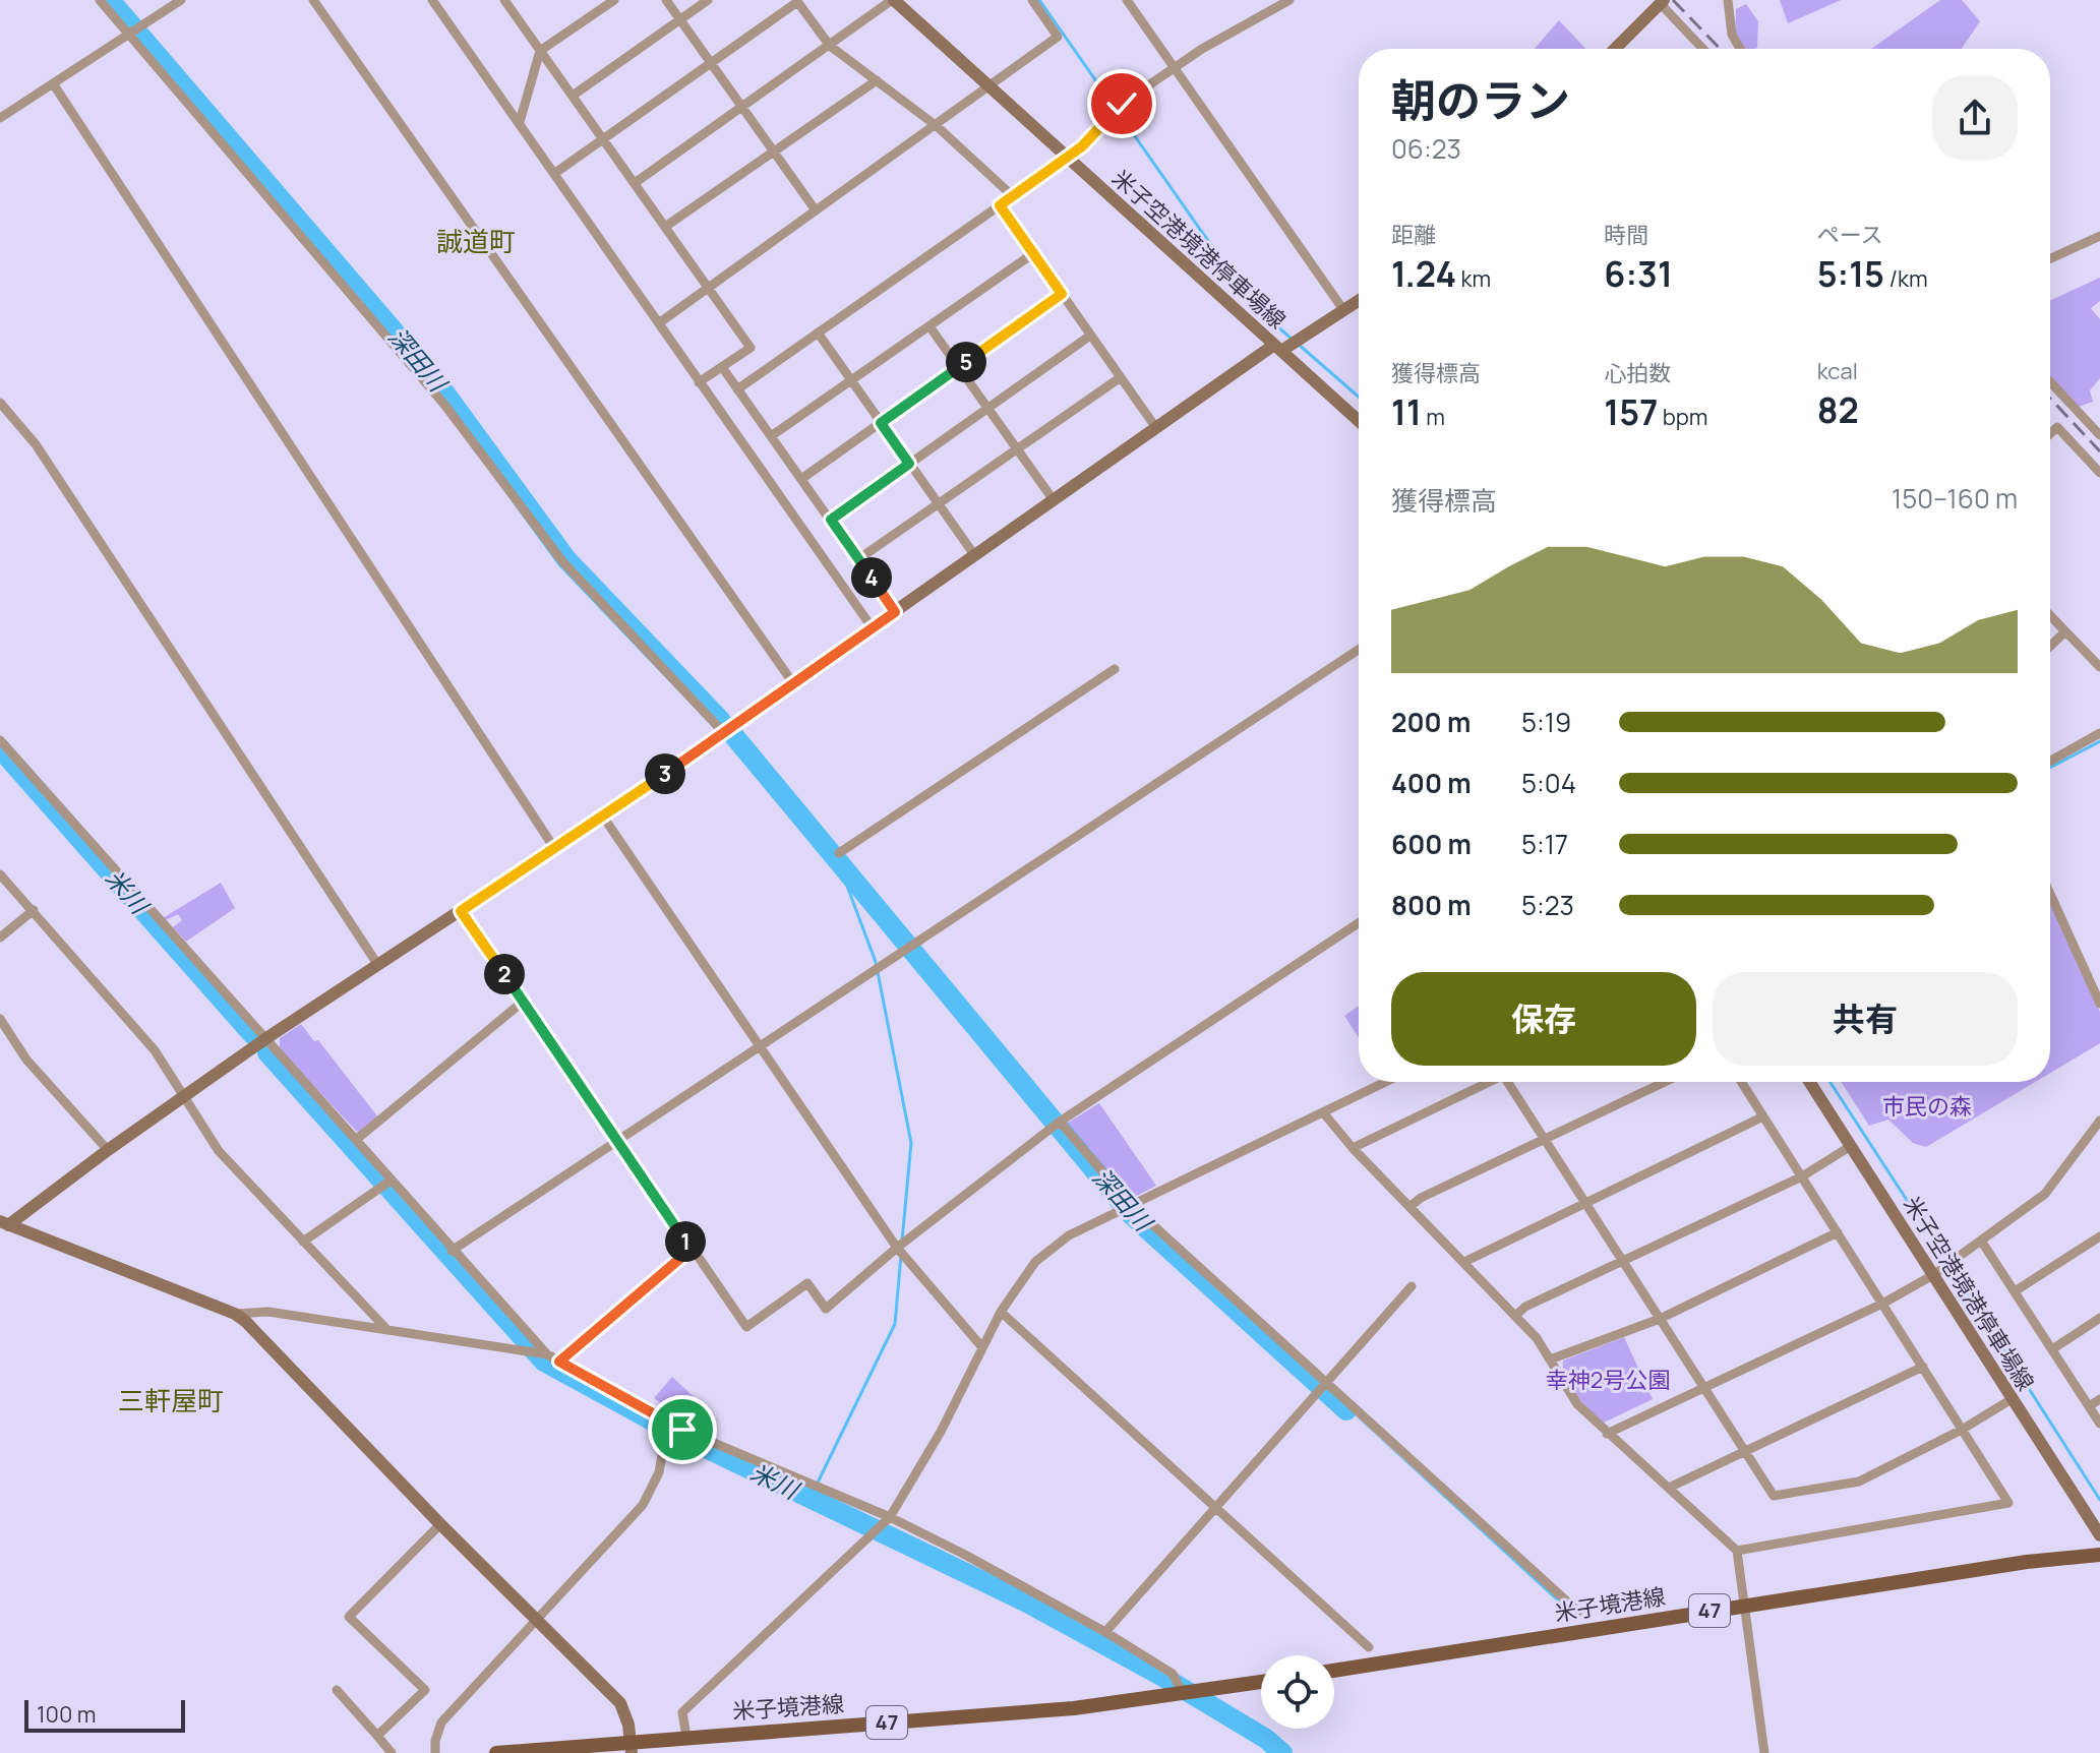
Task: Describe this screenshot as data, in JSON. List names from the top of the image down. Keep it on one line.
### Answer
{"streets":{"main road":["米子境港線","47"],"street":["米子空港境港停車場線"]},"districts":["誠道町","三軒屋町"],"water":["深田川","米川"],"parks":["市民の森","幸神2号公園"],"scale_bar":"100 m","page":{"heading":["朝のラン","06:23"],"stats":[["距離","1.24 km"],["時間","6:31"],["ペース","5:15 /km"],["獲得標高","11 m"],["心拍数","157 bpm"],["kcal","82"]],"pins":["5","4","3","2","1"],"chart":["獲得標高","150–160 m"],"list":[{"name":"200 m","note":"5:19"},{"name":"400 m","note":"5:04"},{"name":"600 m","note":"5:17"},{"name":"800 m","note":"5:23"}],"buttons":["保存","共有"],"scale":"100 m"}}
